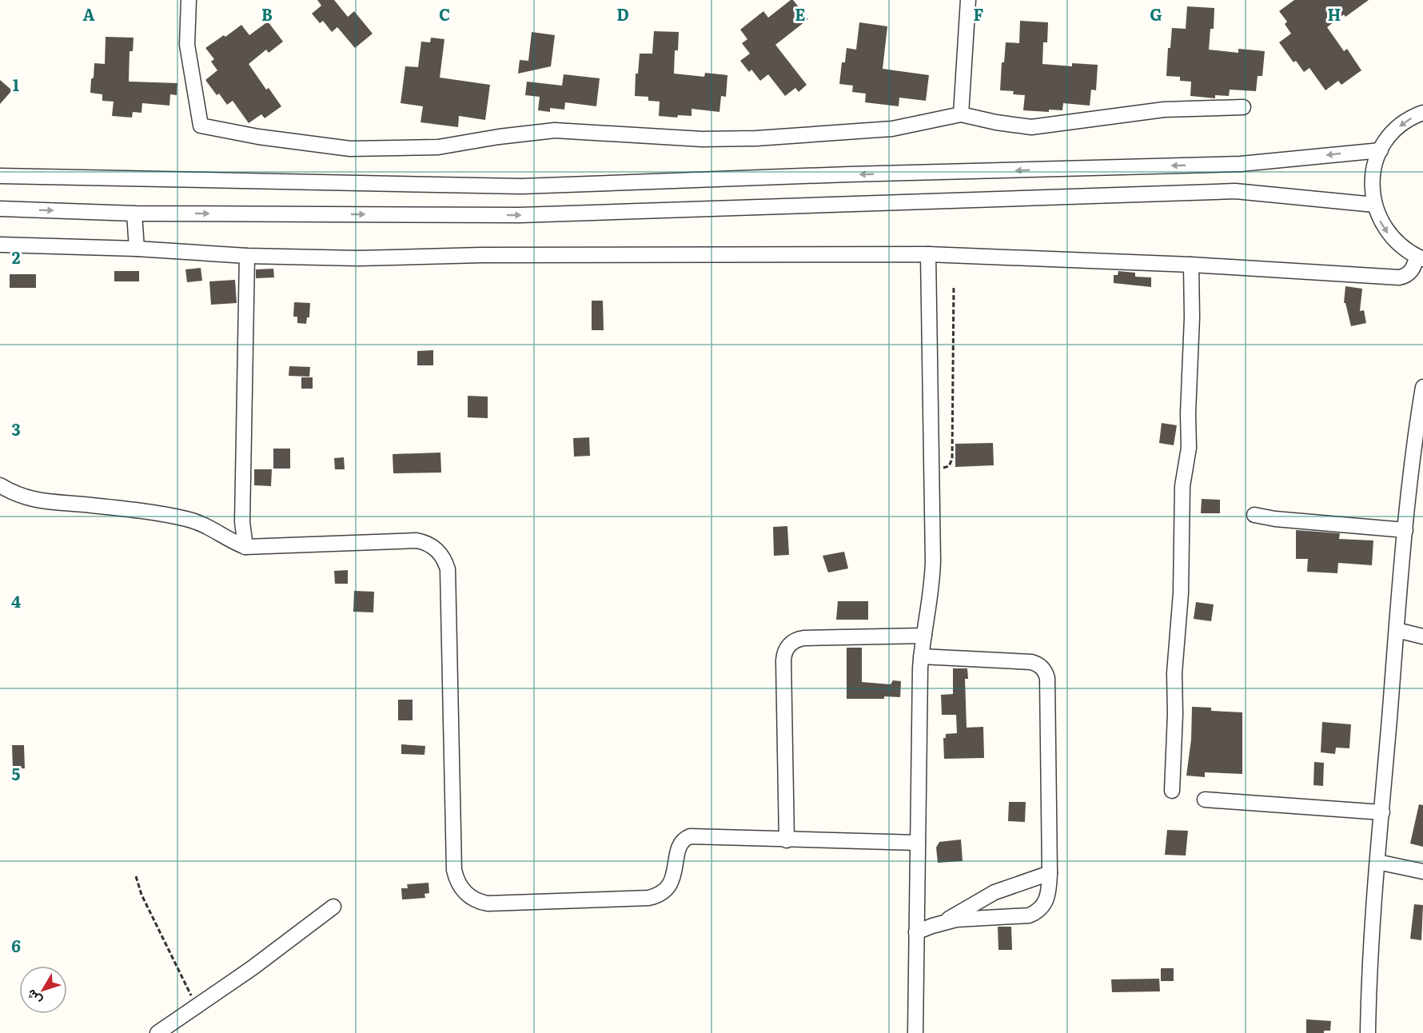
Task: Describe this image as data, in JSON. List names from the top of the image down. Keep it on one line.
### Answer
{"north":"bottom left","grid":{"columns":["A","B","C","D","E","F","G","H"],"rows":["1","2","3","4","5","6"]}}
